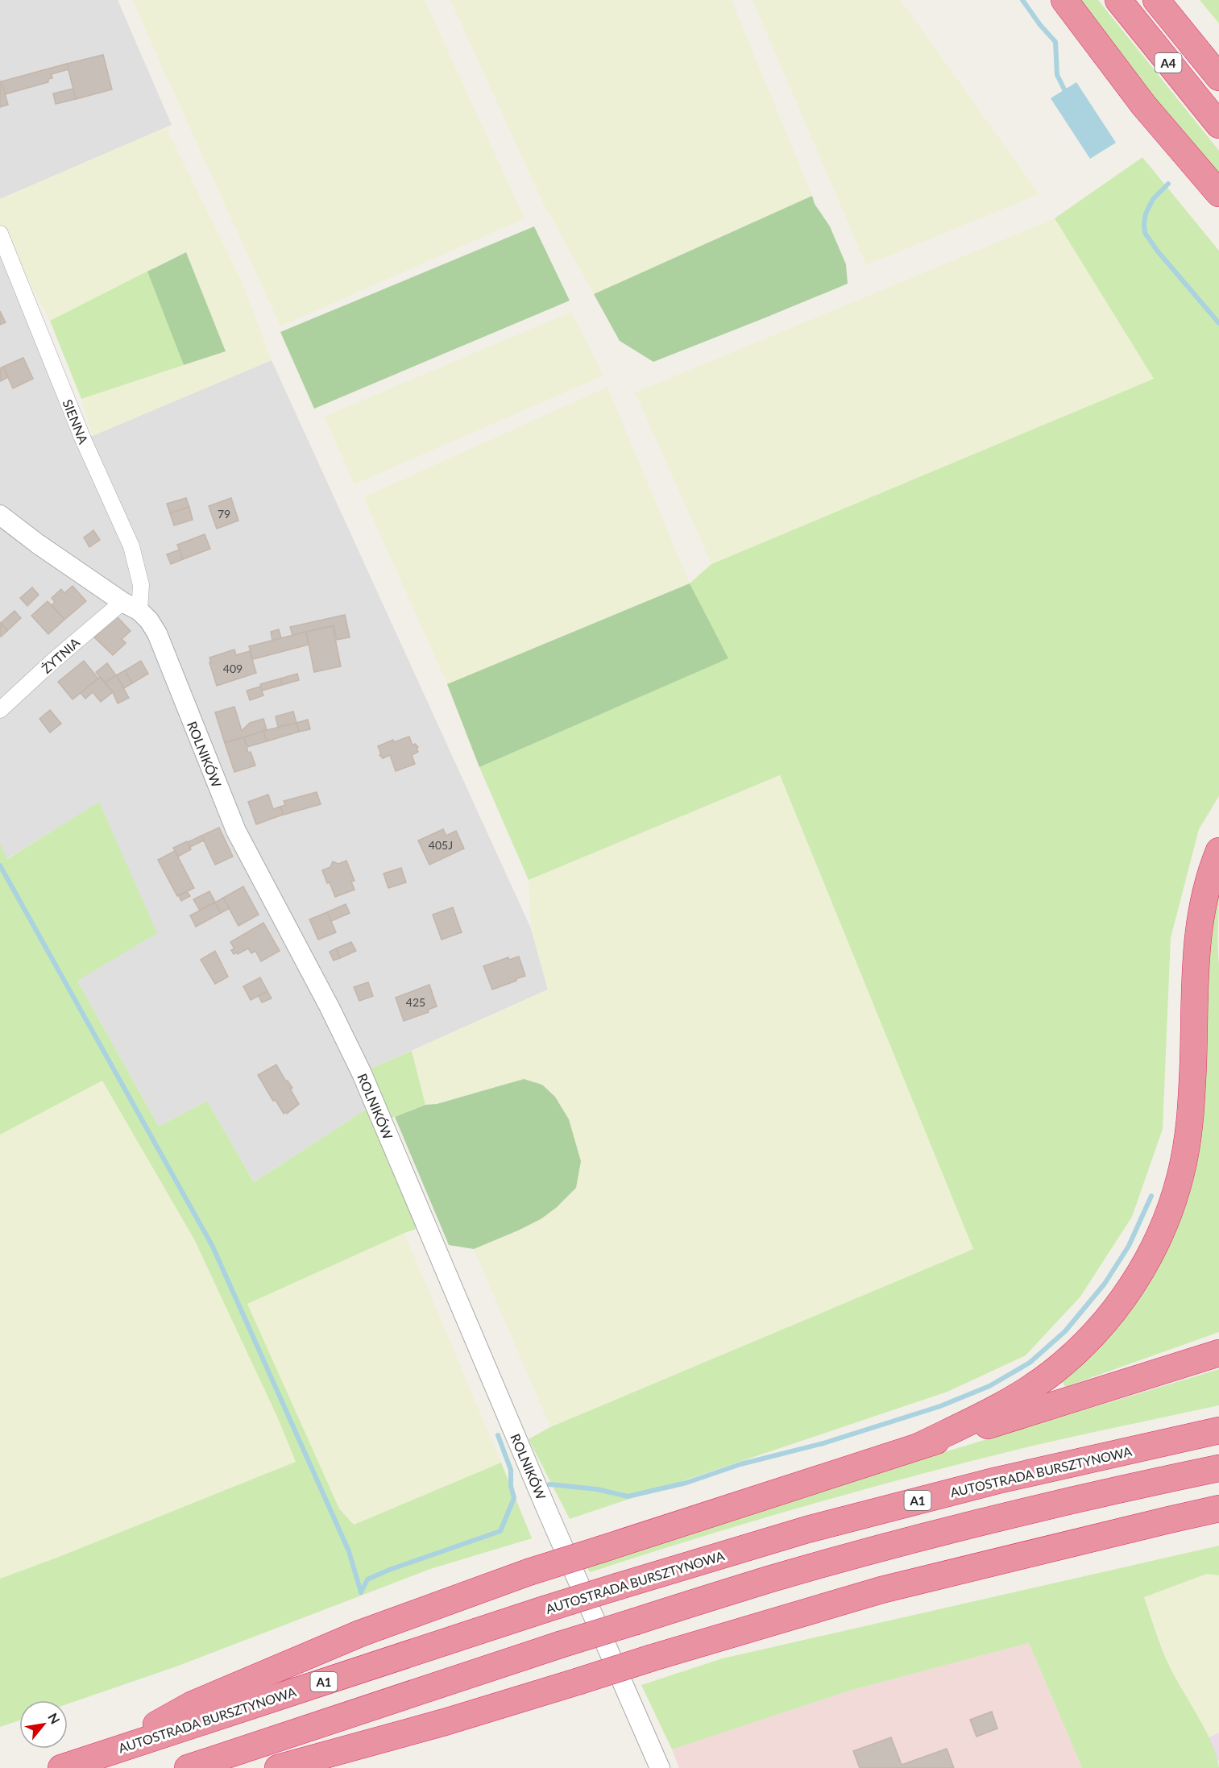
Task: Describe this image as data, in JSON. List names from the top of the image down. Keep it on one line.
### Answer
{"streets":{"highway":["A4","AUTOSTRADA BURSZTYNOWA","A1"],"street":["SIENNA","ŻYTNIA","ROLNIKÓW"]},"crossings":[["SIENNA","ŻYTNIA"],["SIENNA","ROLNIKÓW"],["ŻYTNIA","ROLNIKÓW"]],"house_numbers":["79","409","405J","425"],"north":"top right"}
